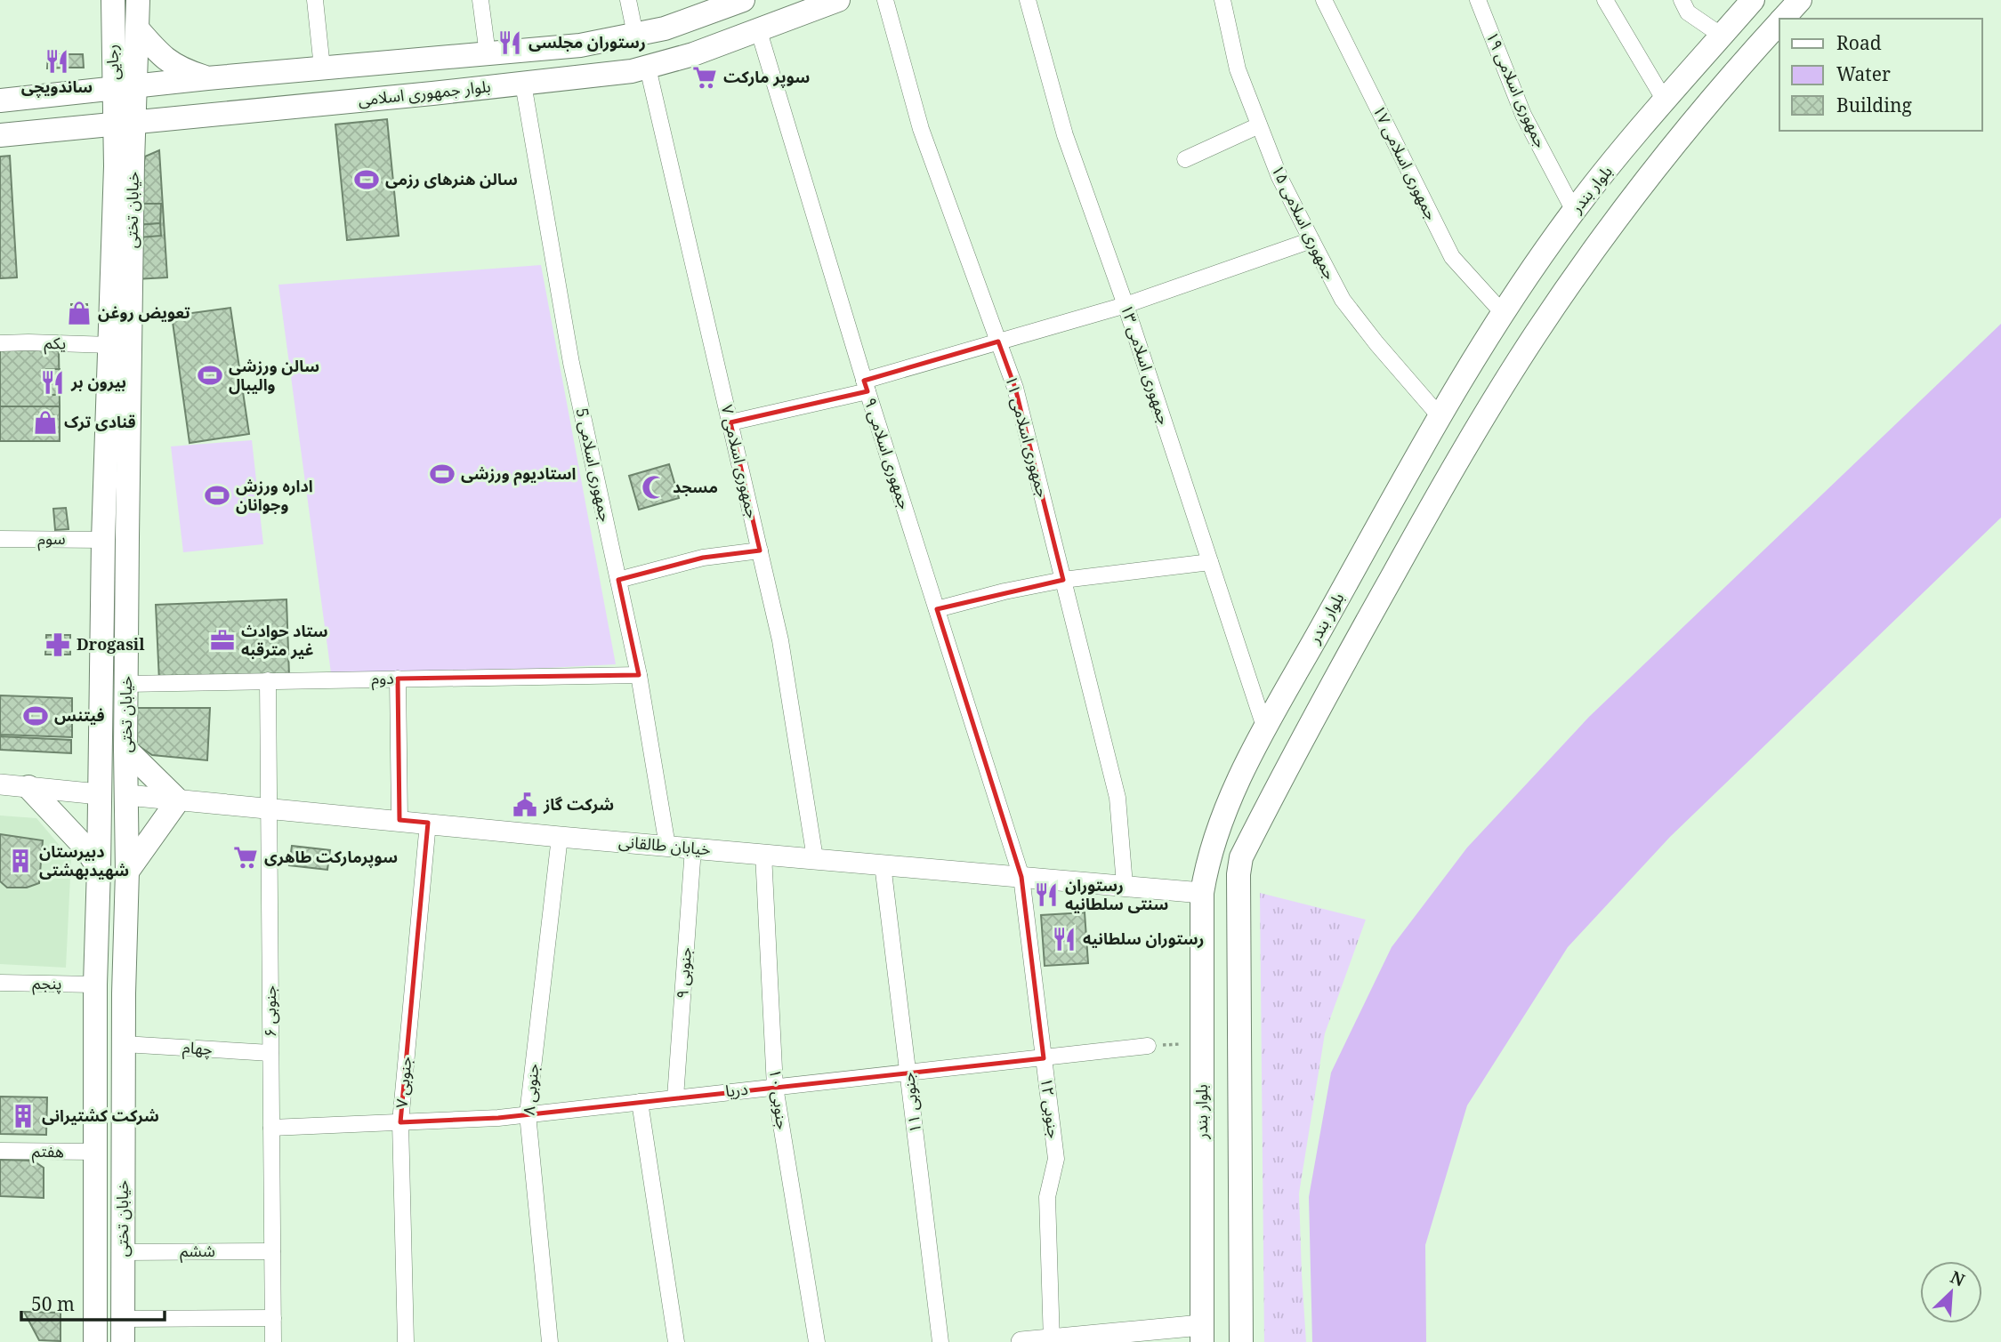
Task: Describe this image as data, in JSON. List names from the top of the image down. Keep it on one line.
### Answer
{"streets":{"main road":["رجایی","بلوار جمهوری اسلامی","بلوار بندر","خیابان تختی"],"street":["جمهوری اسلامی ۱۹","جمهوری اسلامی ۱۷","جمهوری اسلامی ۱۵","یکم","جمهوری اسلامی ۱۳","جمهوری اسلامی ۱۱","جمهوری اسلامی ۹","جمهوری اسلامی ۷","جمهوری اسلامی 5","سوم","دوم","خیابان طالقانی","۹ جنوبی","پنجم","۶ جنوبی","چهام","۷ جنوبی","۸ جنوبی","دریا","۱۰ جنوبی","۱۱ جنوبی","۱۲ جنوبی","هفتم","ششم"]},"crossings":[["رجایی","بلوار جمهوری اسلامی"],["رجایی","خیابان تختی"],["جمهوری اسلامی ۱۹","بلوار بندر"],["بلوار جمهوری اسلامی","خیابان تختی"],["بلوار جمهوری اسلامی","جمهوری اسلامی ۹"],["بلوار جمهوری اسلامی","جمهوری اسلامی ۷"],["بلوار جمهوری اسلامی","جمهوری اسلامی 5"],["جمهوری اسلامی ۱۷","بلوار بندر"],["بلوار بندر","جمهوری اسلامی ۱۵"],["بلوار بندر","جمهوری اسلامی ۱۳"],["بلوار بندر","خیابان طالقانی"],["خیابان تختی","یکم"],["خیابان تختی","سوم"],["خیابان تختی","دوم"],["خیابان تختی","خیابان طالقانی"],["خیابان تختی","پنجم"],["خیابان تختی","چهام"],["خیابان تختی","هفتم"],["خیابان تختی","ششم"],["جمهوری اسلامی ۱۱","خیابان طالقانی"],["جمهوری اسلامی ۹","خیابان طالقانی"],["جمهوری اسلامی ۹","۱۲ جنوبی"],["جمهوری اسلامی ۷","خیابان طالقانی"],["جمهوری اسلامی 5","دوم"],["جمهوری اسلامی 5","خیابان طالقانی"],["دوم","۶ جنوبی"],["خیابان طالقانی","۹ جنوبی"],["خیابان طالقانی","۶ جنوبی"],["خیابان طالقانی","۷ جنوبی"],["خیابان طالقانی","۸ جنوبی"],["خیابان طالقانی","۱۰ جنوبی"],["خیابان طالقانی","۱۱ جنوبی"],["خیابان طالقانی","۱۲ جنوبی"],["۹ جنوبی","دریا"],["۶ جنوبی","چهام"],["۶ جنوبی","دریا"],["۶ جنوبی","ششم"],["۷ جنوبی","دریا"],["۸ جنوبی","دریا"],["دریا","۱۰ جنوبی"],["دریا","۱۱ جنوبی"],["دریا","۱۲ جنوبی"]],"places":{"restaurant":["رستوران مجلسی","ساندویچی","بیرون بر","رستوران سنتی سلطانیه","رستوران سلطانیه"],"supermarket":["سوپر مارکت","سوپرمارکت طاهری"],"sports":["سالن هنرهای رزمی","سالن ورزشی والیبال","استادیوم ورزشی","اداره ورزش وجوانان","فیتنس"],"shop":["تعویض روغن","قنادی ترک"],"mosque":["مسجد"],"office":["ستاد حوادث غیر مترقبه"],"pharmacy":["Drogasil"],"public building":["شرکت گاز"],"building":["دبیرستان شهیدبهشتی","شرکت کشتیرانی"]},"legend":["Road","Water","Building"],"scale_bar":"50 m","north":"top right"}
